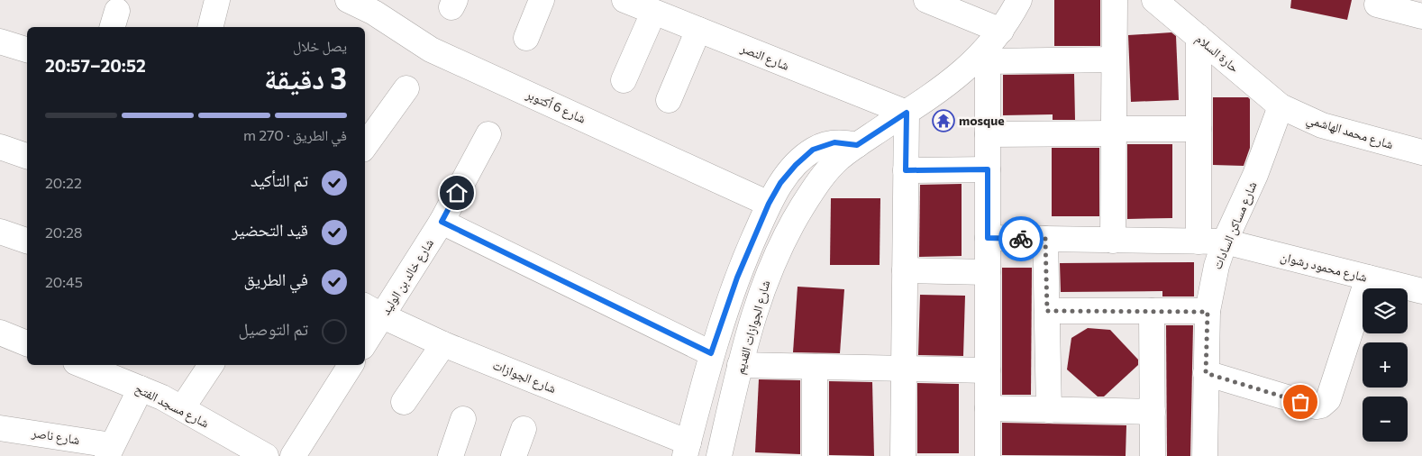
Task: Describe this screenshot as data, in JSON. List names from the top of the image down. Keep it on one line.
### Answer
{"streets":{"street":["حارة السلام","شارع النصر","شارع 6 أكتوبر","شارع محمد الهاشمي","شارع مساكن السادات","شارع محمود رشوان","شارع خالد بن الوليد","شارع الجوازات القديم","شارع الجوازات","شارع مسجد الفتح","شارع ناصر"]},"crossings":[["حارة السلام","شارع محمد الهاشمي"],["حارة السلام","شارع مساكن السادات"],["شارع النصر","شارع الجوازات القديم"],["شارع محمد الهاشمي","شارع مساكن السادات"],["شارع مساكن السادات","شارع محمود رشوان"],["شارع خالد بن الوليد","شارع الجوازات"]],"places":{"temple":["mosque"]},"page":{"heading":["3 دقيقة","يصل خلال","20:52–20:57"],"bar":"في الطريق · 270 m","list":[["تم التأكيد","20:22"],["قيد التحضير","20:28"],["في الطريق","20:45"],"تم التوصيل"],"map_buttons":["+","−"]}}
